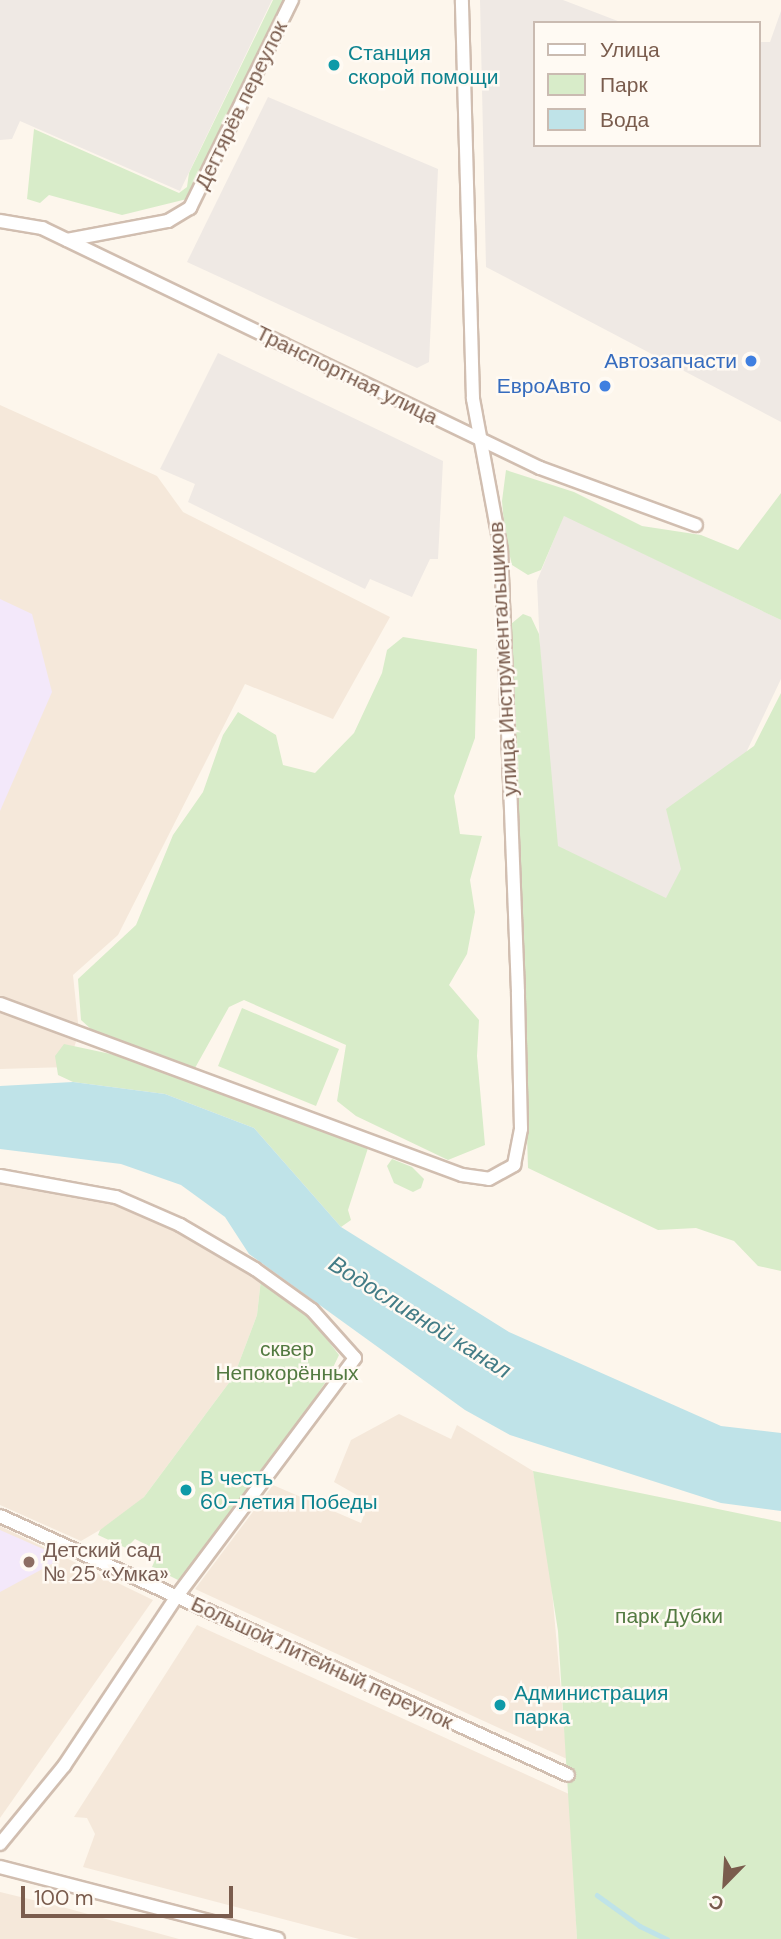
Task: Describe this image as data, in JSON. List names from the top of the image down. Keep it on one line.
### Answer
{"streets":{"street":["Дегтярёв переулок","Транспортная улица","улица Инструментальщиков","Большой Литейный переулок"]},"crossings":[["Дегтярёв переулок","Транспортная улица"],["Транспортная улица","улица Инструментальщиков"]],"water":["Водосливной канал"],"parks":["сквер Непокорённых","парк Дубки"],"places":["Станция скорой помощи","Автозапчасти","ЕвроАвто","В честь 60-летия Победы","Детский сад № 25 «Умка»","Администрация парка"],"legend":["Улица","Парк","Вода"],"scale_bar":"100 m","north":"bottom left"}
